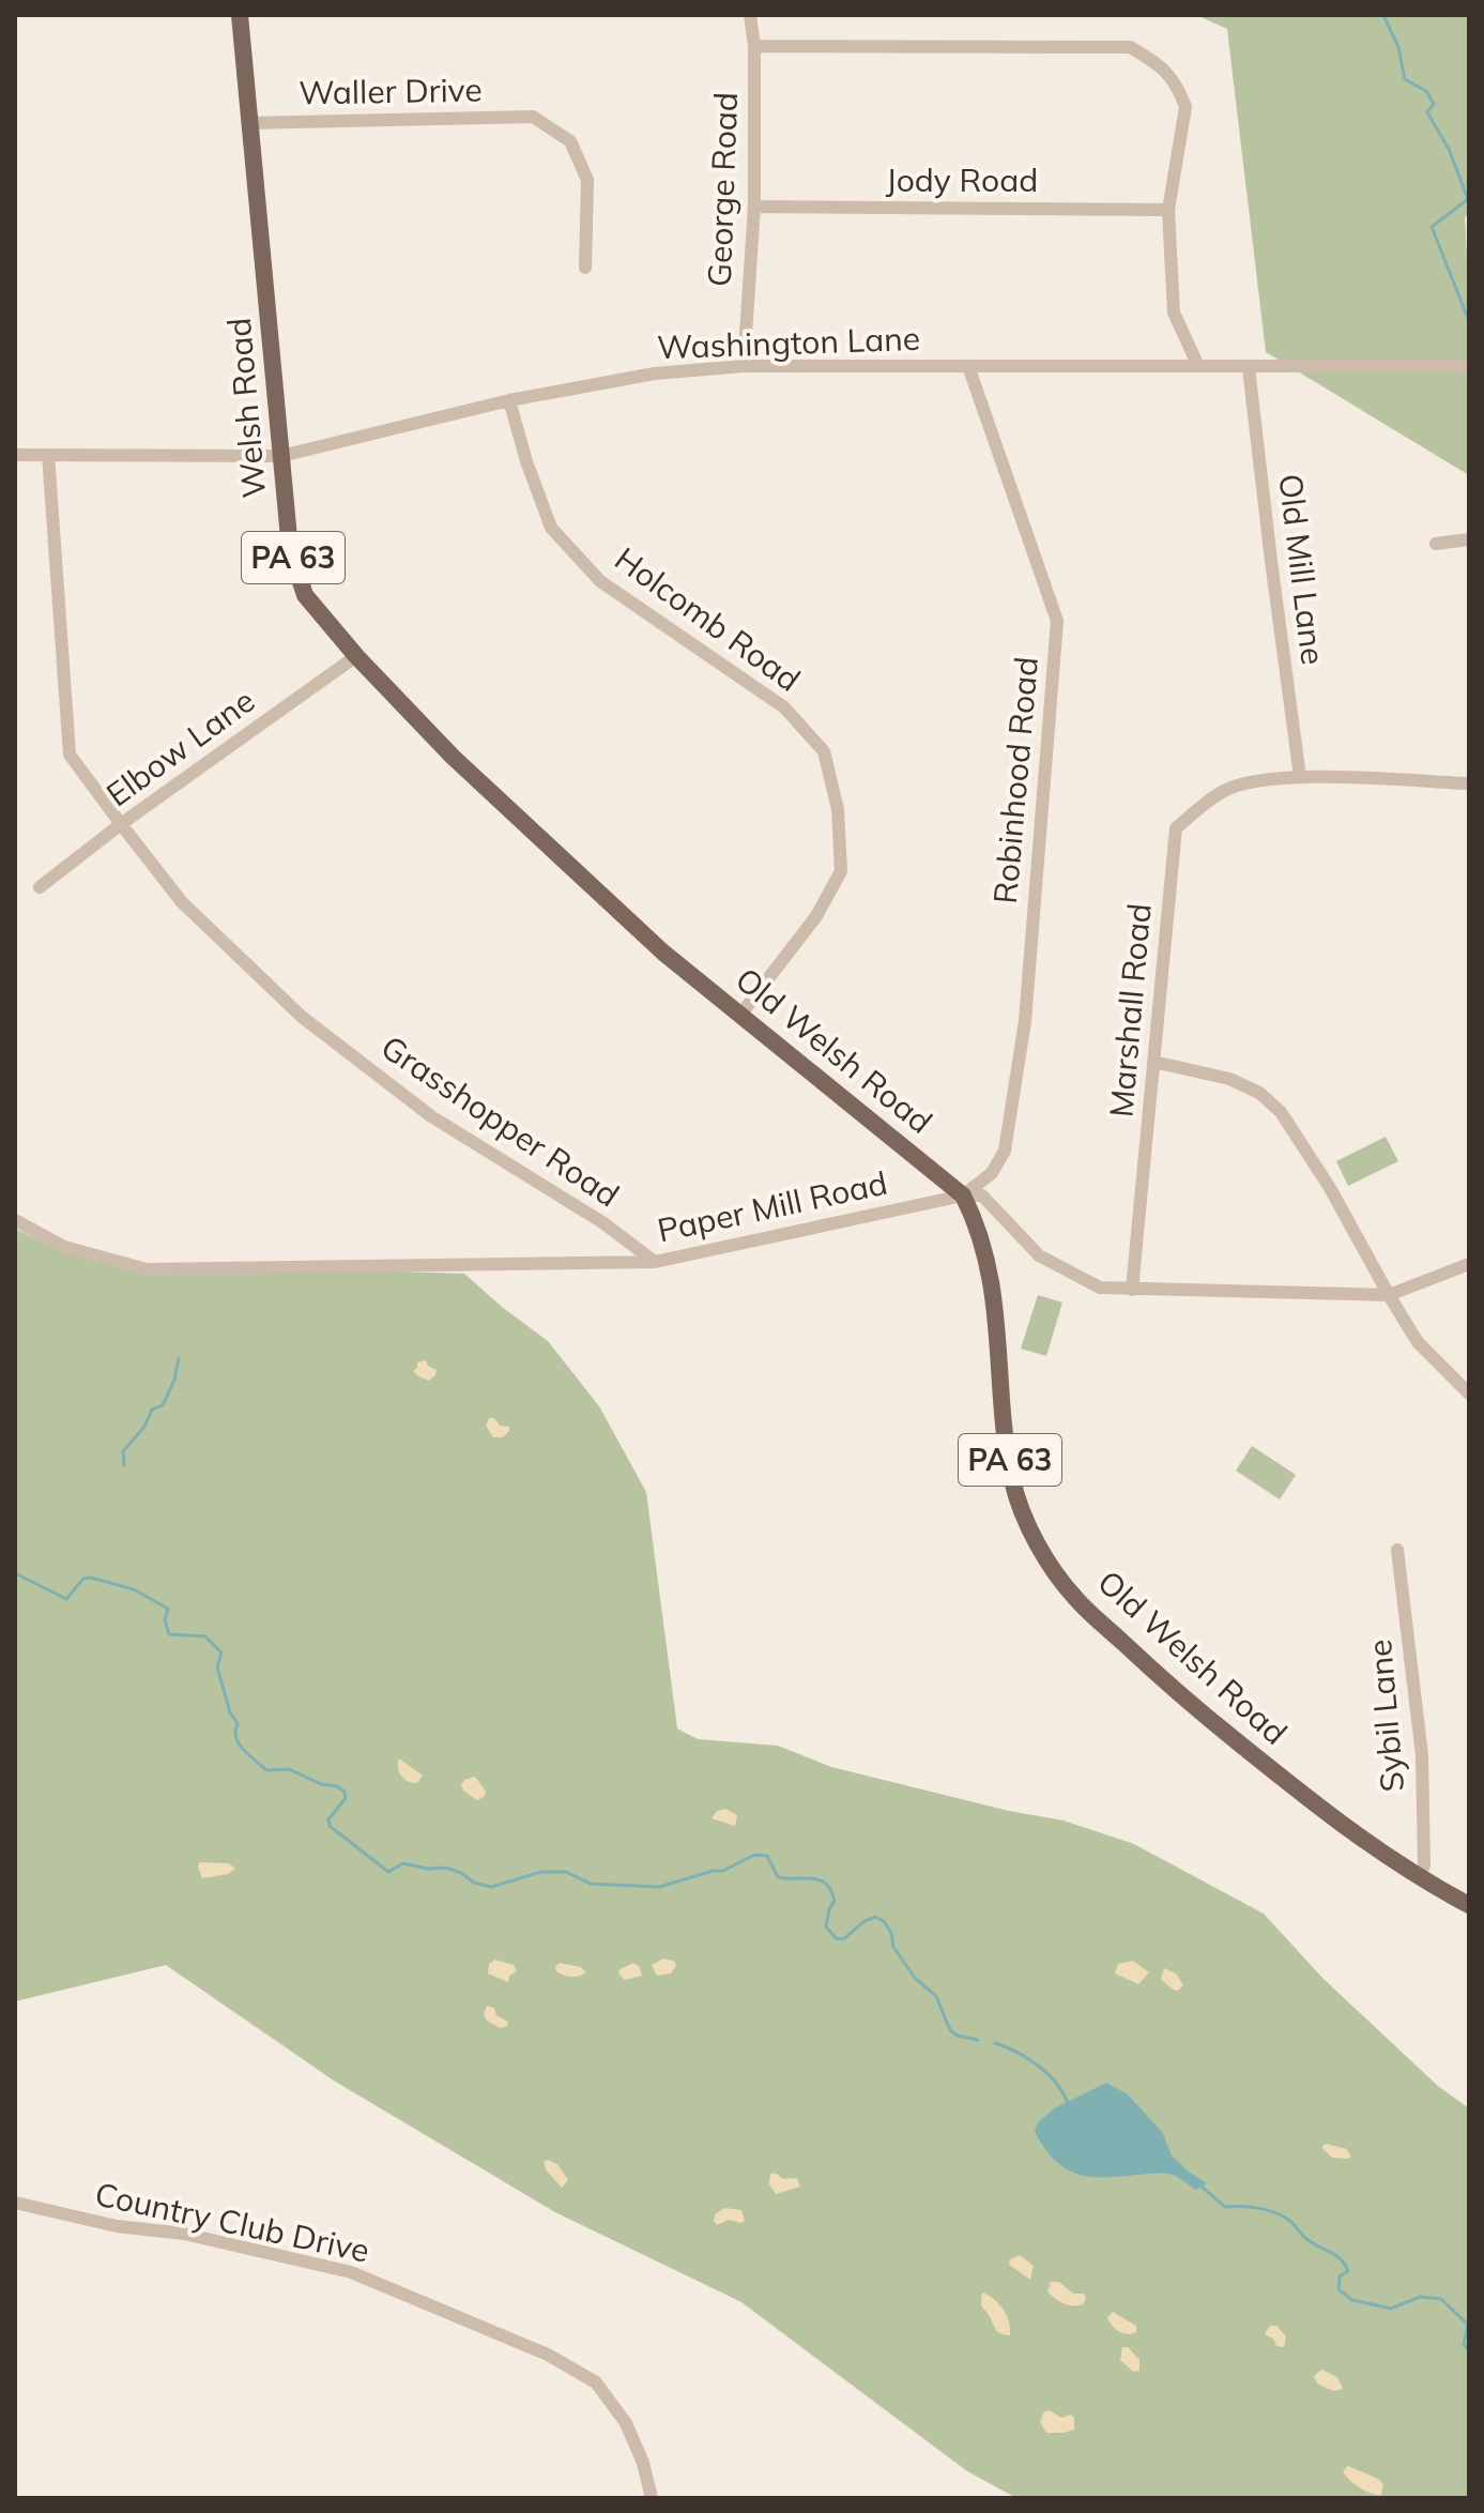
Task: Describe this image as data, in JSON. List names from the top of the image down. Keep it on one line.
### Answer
{"streets":{"main road":["Welsh Road","PA 63","Old Welsh Road"],"street":["Waller Drive","Jody Road","George Road","Washington Lane","Old Mill Lane","Holcomb Road","Elbow Lane","Robinhood Road","Marshall Road","Grasshopper Road","Paper Mill Road","Sybil Lane","Country Club Drive"]},"crossings":[["Waller Drive","Welsh Road"],["Jody Road","George Road"],["George Road","Washington Lane"],["Washington Lane","Welsh Road"],["Washington Lane","Old Mill Lane"],["Washington Lane","Holcomb Road"],["Washington Lane","Robinhood Road"],["Washington Lane","Grasshopper Road"],["Welsh Road","Elbow Lane"],["Welsh Road","Old Welsh Road"],["Old Mill Lane","Marshall Road"],["Holcomb Road","Old Welsh Road"],["Elbow Lane","Grasshopper Road"],["Robinhood Road","Old Welsh Road"],["Robinhood Road","Paper Mill Road"],["Old Welsh Road","Paper Mill Road"],["Old Welsh Road","Sybil Lane"],["Grasshopper Road","Paper Mill Road"]]}
